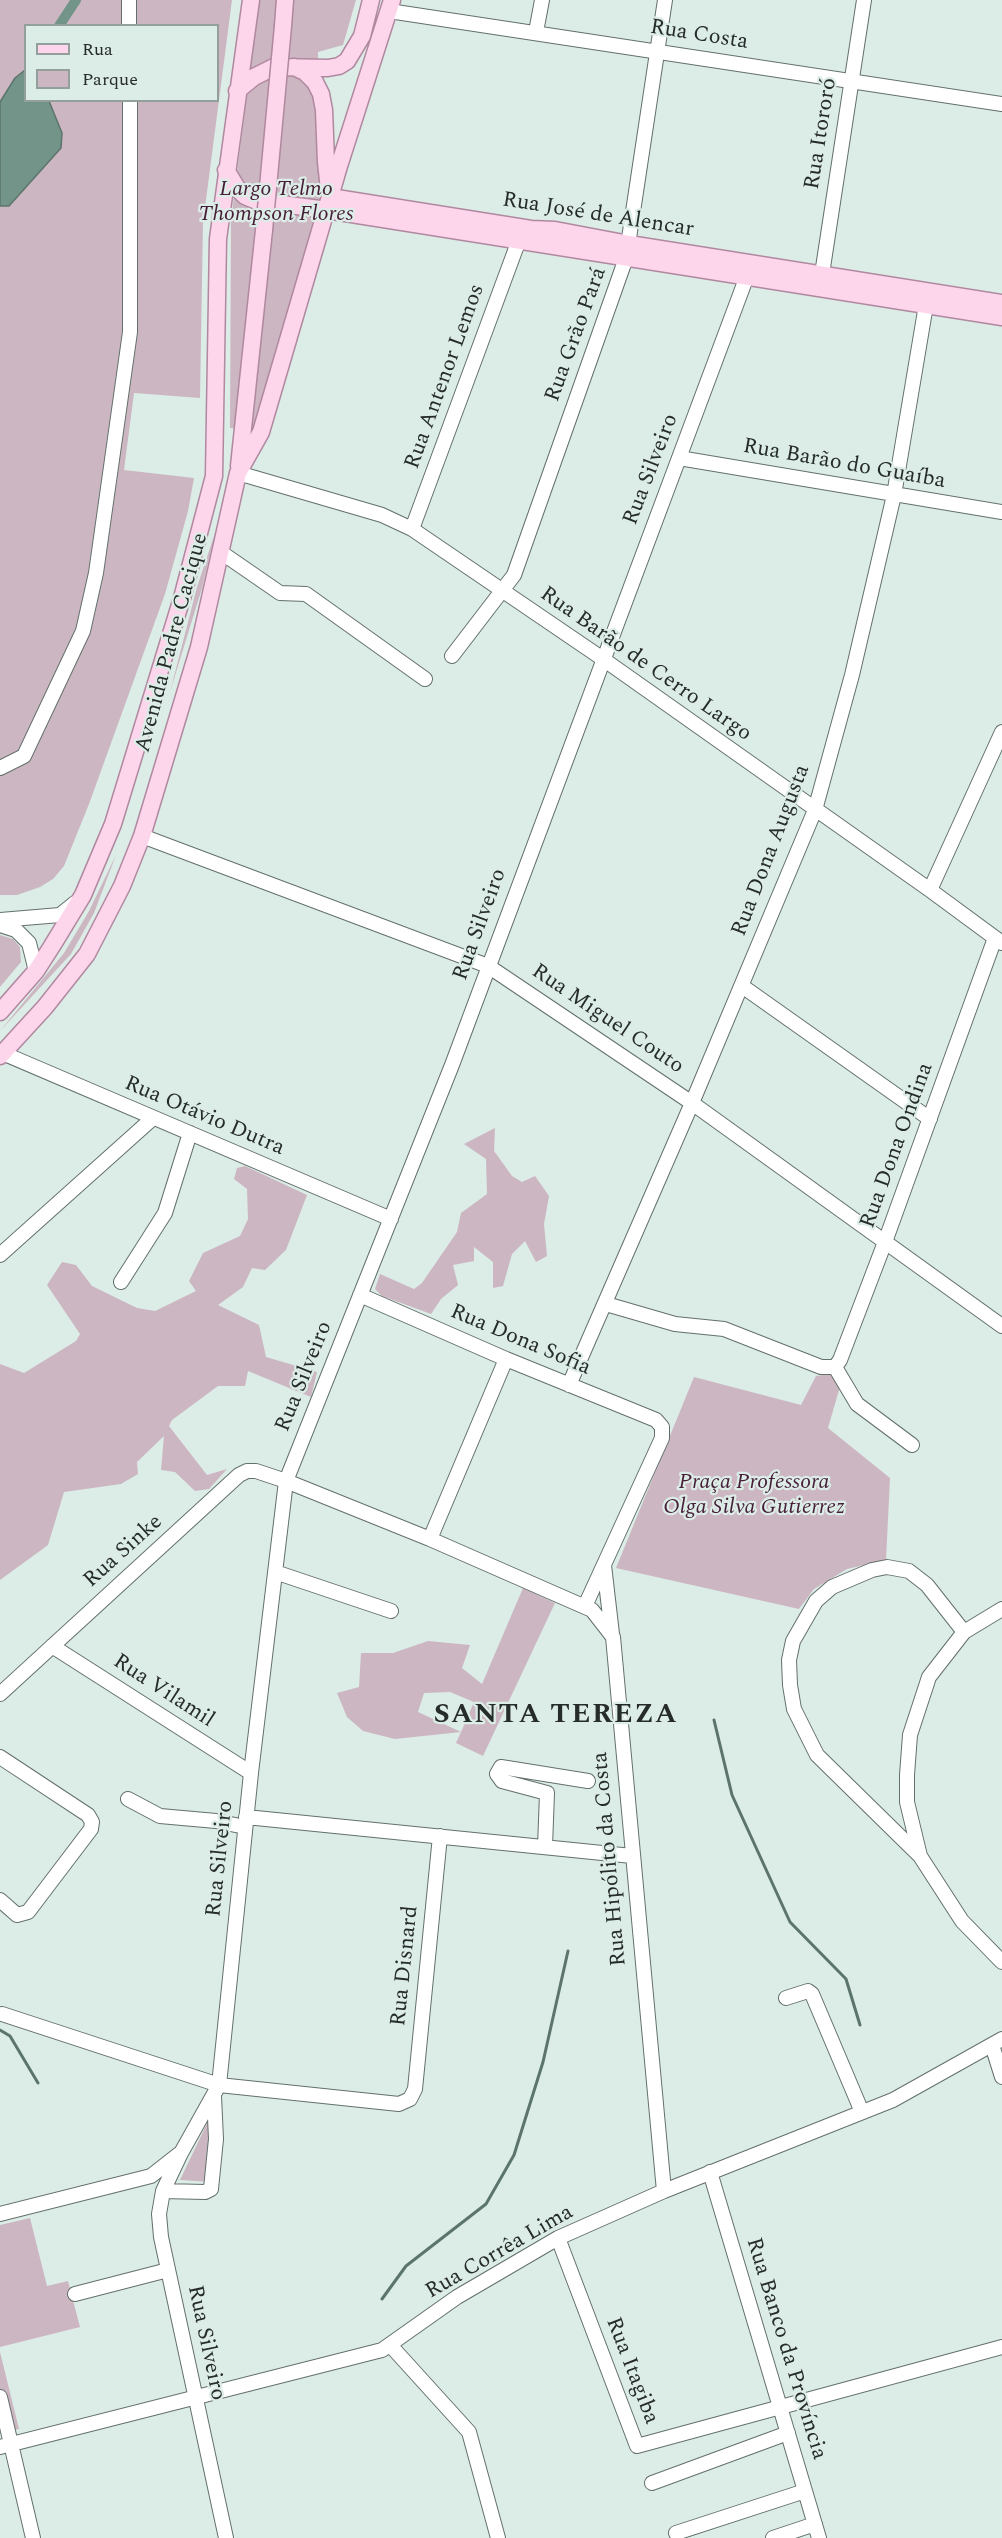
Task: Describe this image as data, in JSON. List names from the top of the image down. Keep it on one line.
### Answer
{"streets":{"main road":["Rua José de Alencar","Avenida Padre Cacique"],"street":["Rua Costa","Rua Itororó","Rua Grão Pará","Rua Antenor Lemos","Rua Barão do Guaíba","Rua Silveiro","Rua Barão de Cerro Largo","Rua Dona Augusta","Rua Miguel Couto","Rua Otávio Dutra","Rua Dona Ondina","Rua Dona Sofia","Rua Sinke","Rua Vilamil","Rua Hipólito da Costa","Rua Disnard","Rua Corrêa Lima","Rua Banco da Província","Rua Itagiba"]},"crossings":[["Rua Costa","Rua Itororó"],["Rua Costa","Rua Grão Pará"],["Rua Costa","Avenida Padre Cacique"],["Rua Itororó","Rua José de Alencar"],["Rua José de Alencar","Rua Grão Pará"],["Rua José de Alencar","Rua Antenor Lemos"],["Rua José de Alencar","Rua Silveiro"],["Rua José de Alencar","Avenida Padre Cacique"],["Rua José de Alencar","Rua Dona Augusta"],["Rua Grão Pará","Rua Barão de Cerro Largo"],["Rua Antenor Lemos","Rua Barão de Cerro Largo"],["Rua Barão do Guaíba","Rua Silveiro"],["Rua Barão do Guaíba","Rua Dona Augusta"],["Rua Silveiro","Rua Barão de Cerro Largo"],["Rua Silveiro","Rua Miguel Couto"],["Rua Silveiro","Rua Otávio Dutra"],["Rua Silveiro","Rua Dona Sofia"],["Rua Silveiro","Rua Sinke"],["Rua Silveiro","Rua Vilamil"],["Rua Silveiro","Rua Disnard"],["Rua Silveiro","Rua Corrêa Lima"],["Avenida Padre Cacique","Rua Barão de Cerro Largo"],["Avenida Padre Cacique","Rua Miguel Couto"],["Avenida Padre Cacique","Rua Otávio Dutra"],["Rua Barão de Cerro Largo","Rua Dona Augusta"],["Rua Barão de Cerro Largo","Rua Dona Ondina"],["Rua Dona Augusta","Rua Miguel Couto"],["Rua Dona Augusta","Rua Dona Sofia"],["Rua Miguel Couto","Rua Dona Ondina"],["Rua Dona Sofia","Rua Hipólito da Costa"],["Rua Sinke","Rua Vilamil"],["Rua Hipólito da Costa","Rua Corrêa Lima"],["Rua Corrêa Lima","Rua Banco da Província"],["Rua Corrêa Lima","Rua Itagiba"],["Rua Banco da Província","Rua Itagiba"]],"districts":["SANTA TEREZA"],"parks":["Largo Telmo Thompson Flores","Praça Professora Olga Silva Gutierrez"],"legend":["Rua","Parque"]}
